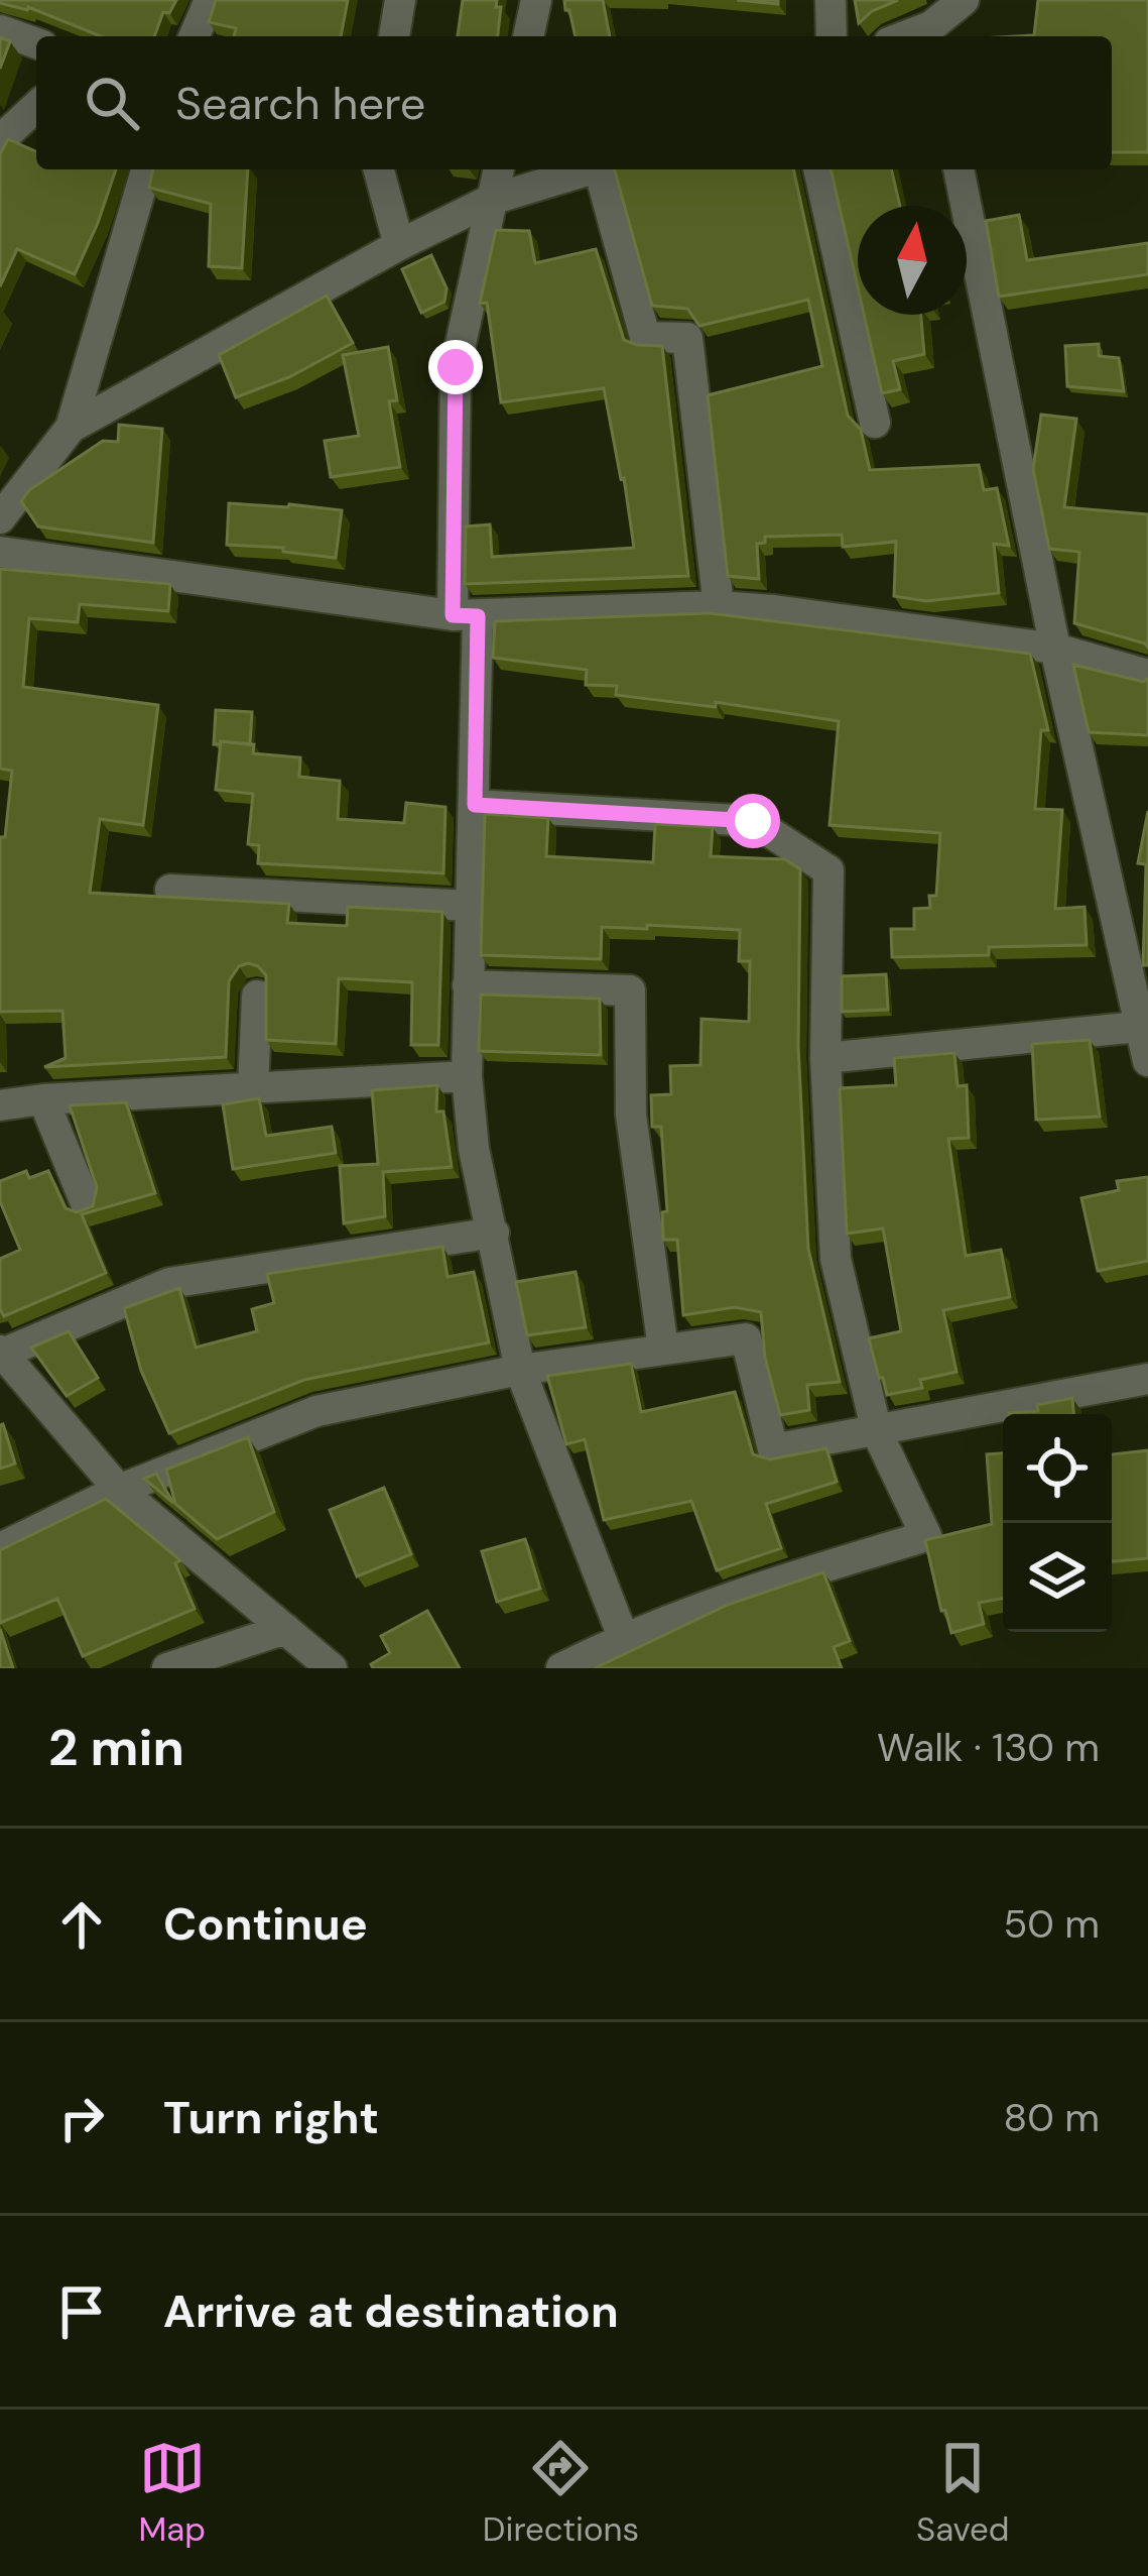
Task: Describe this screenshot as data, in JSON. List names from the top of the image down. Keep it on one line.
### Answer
{"north":"top","page":{"search":"Search here","heading":["2 min","Walk · 130 m"],"list":[["Continue","50 m"],["Turn right","80 m"],"Arrive at destination"],"nav":["Map","Directions","Saved"]}}
